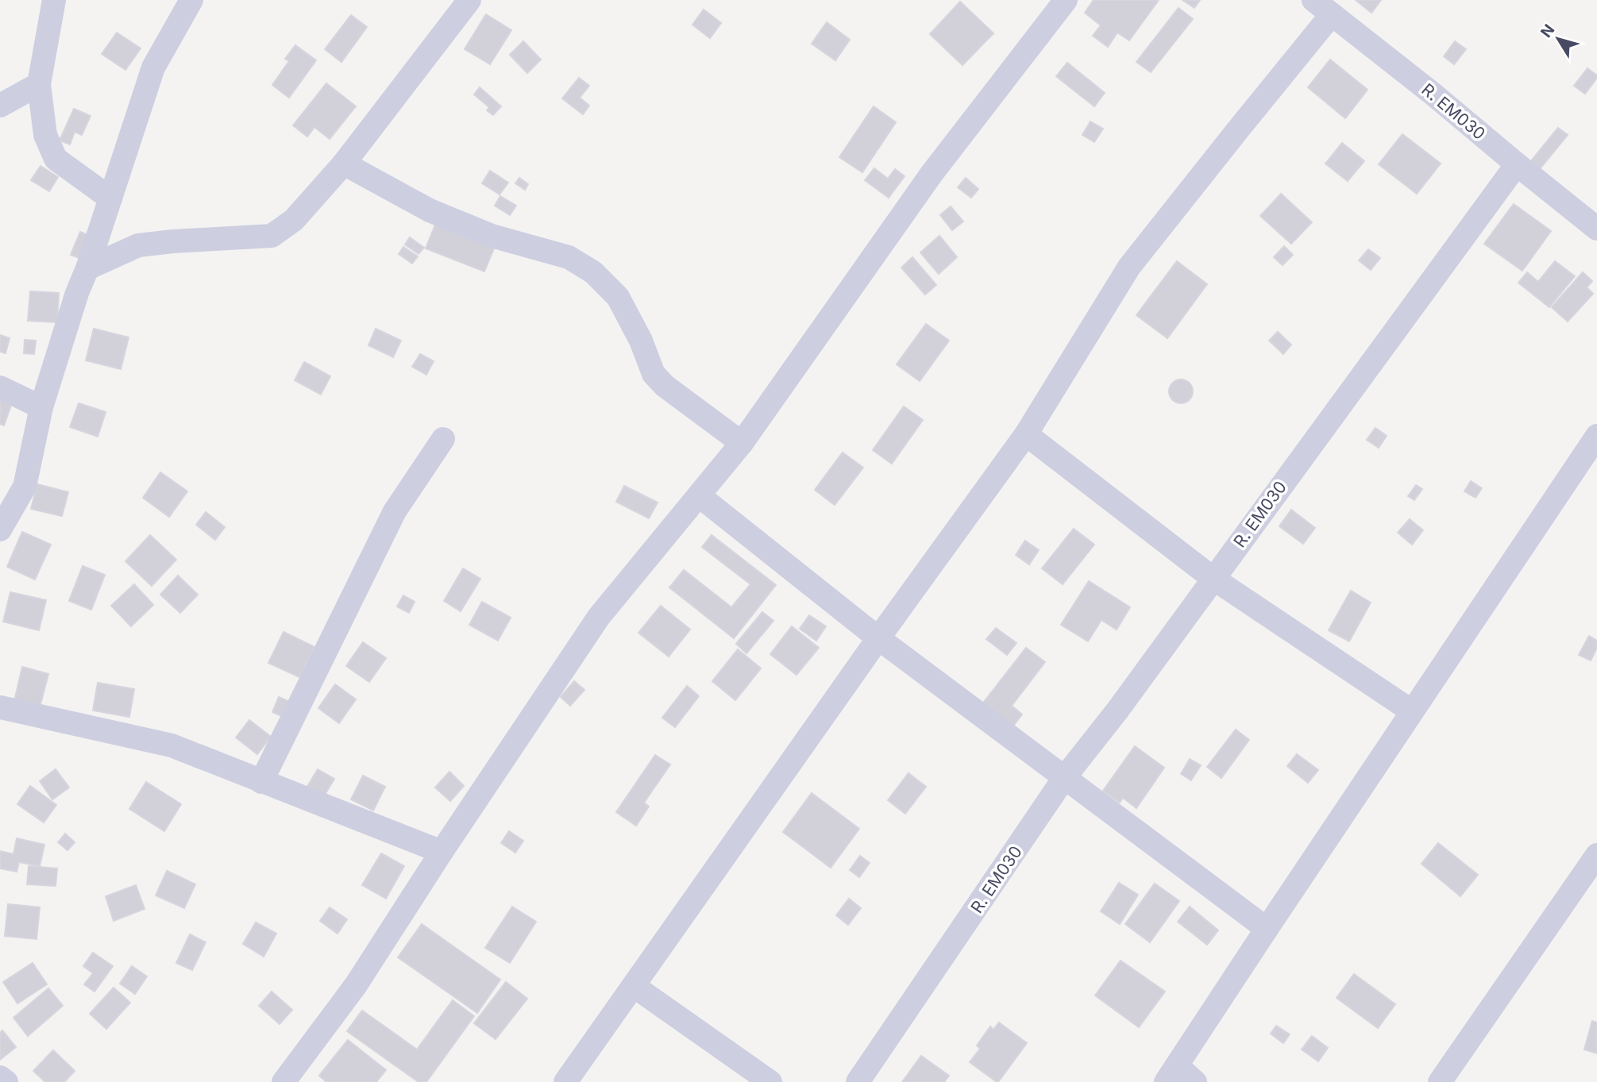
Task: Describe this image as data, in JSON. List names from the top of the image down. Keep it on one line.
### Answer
{"streets":{"street":["R. EM030"]},"north":"top left"}
